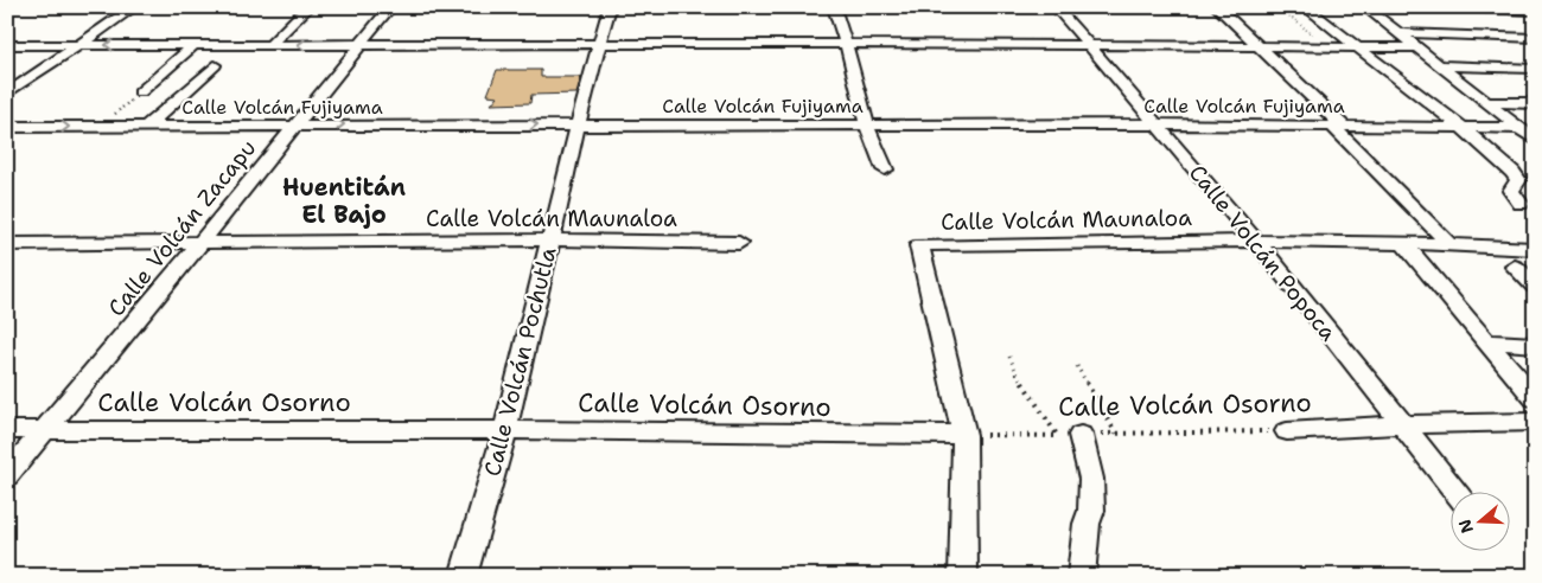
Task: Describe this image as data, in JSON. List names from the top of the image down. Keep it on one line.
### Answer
{"streets":{"street":["Calle Volcán Fujiyama","Calle Volcán Maunaloa","Calle Volcán Zacapu","Calle Volcán Popoca","Calle Volcán Pochutla","Calle Volcán Osorno"]},"crossings":[["Calle Volcán Fujiyama","Calle Volcán Zacapu"],["Calle Volcán Fujiyama","Calle Volcán Popoca"],["Calle Volcán Fujiyama","Calle Volcán Pochutla"],["Calle Volcán Maunaloa","Calle Volcán Zacapu"],["Calle Volcán Maunaloa","Calle Volcán Popoca"],["Calle Volcán Maunaloa","Calle Volcán Pochutla"],["Calle Volcán Maunaloa","Calle Volcán Osorno"],["Calle Volcán Zacapu","Calle Volcán Osorno"],["Calle Volcán Popoca","Calle Volcán Osorno"],["Calle Volcán Pochutla","Calle Volcán Osorno"]],"districts":["Huentitán El Bajo"],"north":"left"}
